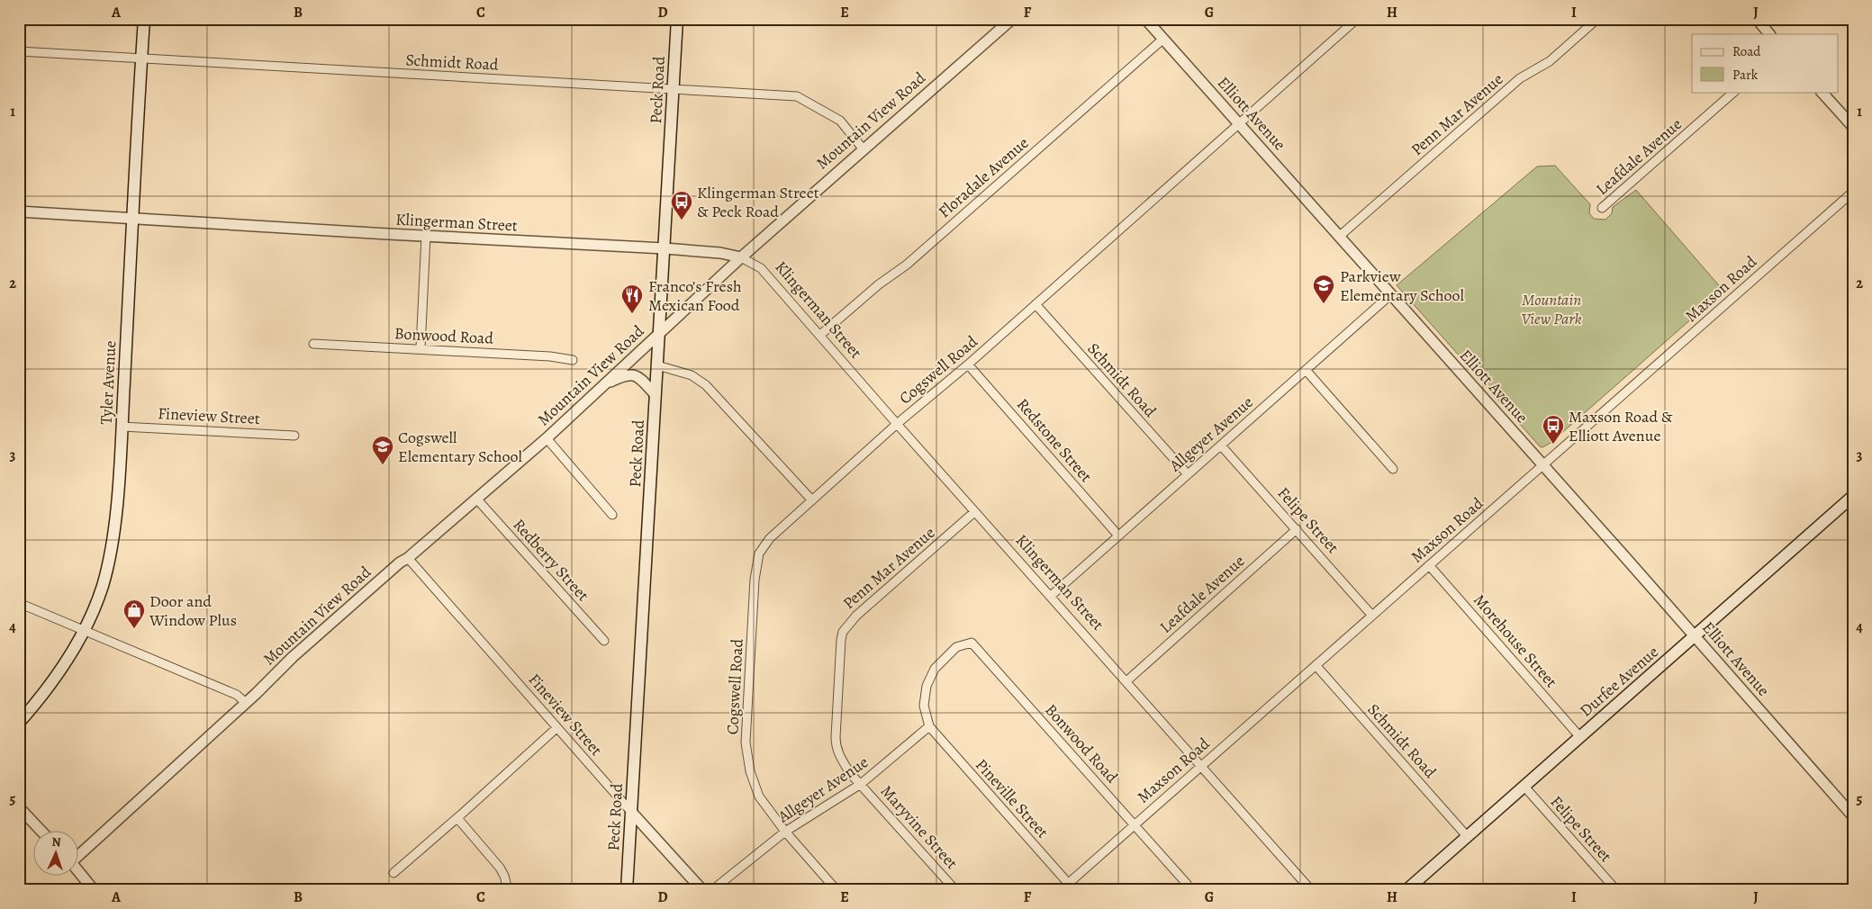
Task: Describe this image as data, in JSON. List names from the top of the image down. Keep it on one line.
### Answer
{"streets":{"main road":["Peck Road","Tyler Avenue","Durfee Avenue"],"street":["Schmidt Road","Elliott Avenue","Penn Mar Avenue","Mountain View Road","Leafdale Avenue","Floradale Avenue","Klingerman Street","Maxson Road","Bonwood Road","Cogswell Road","Fineview Street","Allgeyer Avenue","Redstone Street","Felipe Street","Redberry Street","Morehouse Street","Pineville Street","Maryvine Street"]},"crossings":[["Schmidt Road","Peck Road"],["Schmidt Road","Mountain View Road"],["Schmidt Road","Maxson Road"],["Schmidt Road","Cogswell Road"],["Schmidt Road","Tyler Avenue"],["Schmidt Road","Allgeyer Avenue"],["Schmidt Road","Durfee Avenue"],["Peck Road","Mountain View Road"],["Peck Road","Klingerman Street"],["Peck Road","Fineview Street"],["Elliott Avenue","Penn Mar Avenue"],["Elliott Avenue","Floradale Avenue"],["Elliott Avenue","Maxson Road"],["Elliott Avenue","Cogswell Road"],["Elliott Avenue","Allgeyer Avenue"],["Elliott Avenue","Durfee Avenue"],["Penn Mar Avenue","Klingerman Street"],["Penn Mar Avenue","Allgeyer Avenue"],["Penn Mar Avenue","Maryvine Street"],["Mountain View Road","Klingerman Street"],["Mountain View Road","Fineview Street"],["Mountain View Road","Redberry Street"],["Leafdale Avenue","Klingerman Street"],["Leafdale Avenue","Felipe Street"],["Floradale Avenue","Klingerman Street"],["Klingerman Street","Maxson Road"],["Klingerman Street","Cogswell Road"],["Klingerman Street","Tyler Avenue"],["Klingerman Street","Allgeyer Avenue"],["Maxson Road","Bonwood Road"],["Maxson Road","Felipe Street"],["Maxson Road","Morehouse Street"],["Maxson Road","Pineville Street"],["Bonwood Road","Allgeyer Avenue"],["Bonwood Road","Pineville Street"],["Cogswell Road","Allgeyer Avenue"],["Cogswell Road","Redstone Street"],["Tyler Avenue","Fineview Street"],["Allgeyer Avenue","Redstone Street"],["Allgeyer Avenue","Felipe Street"],["Allgeyer Avenue","Pineville Street"],["Allgeyer Avenue","Maryvine Street"],["Felipe Street","Durfee Avenue"],["Morehouse Street","Durfee Avenue"]],"parks":["Mountain View Park"],"places":{"bus stop":["Klingerman Street & Peck Road","Maxson Road & Elliott Avenue"],"school or university":["Parkview Elementary School","Cogswell Elementary School"],"restaurant":["Franco’s Fresh Mexican Food"],"shop":["Door and Window Plus"]},"legend":["Road","Park"],"north":"top","grid":{"columns":["A","B","C","D","E","F","G","H","I","J"],"rows":["1","2","3","4","5"]}}
